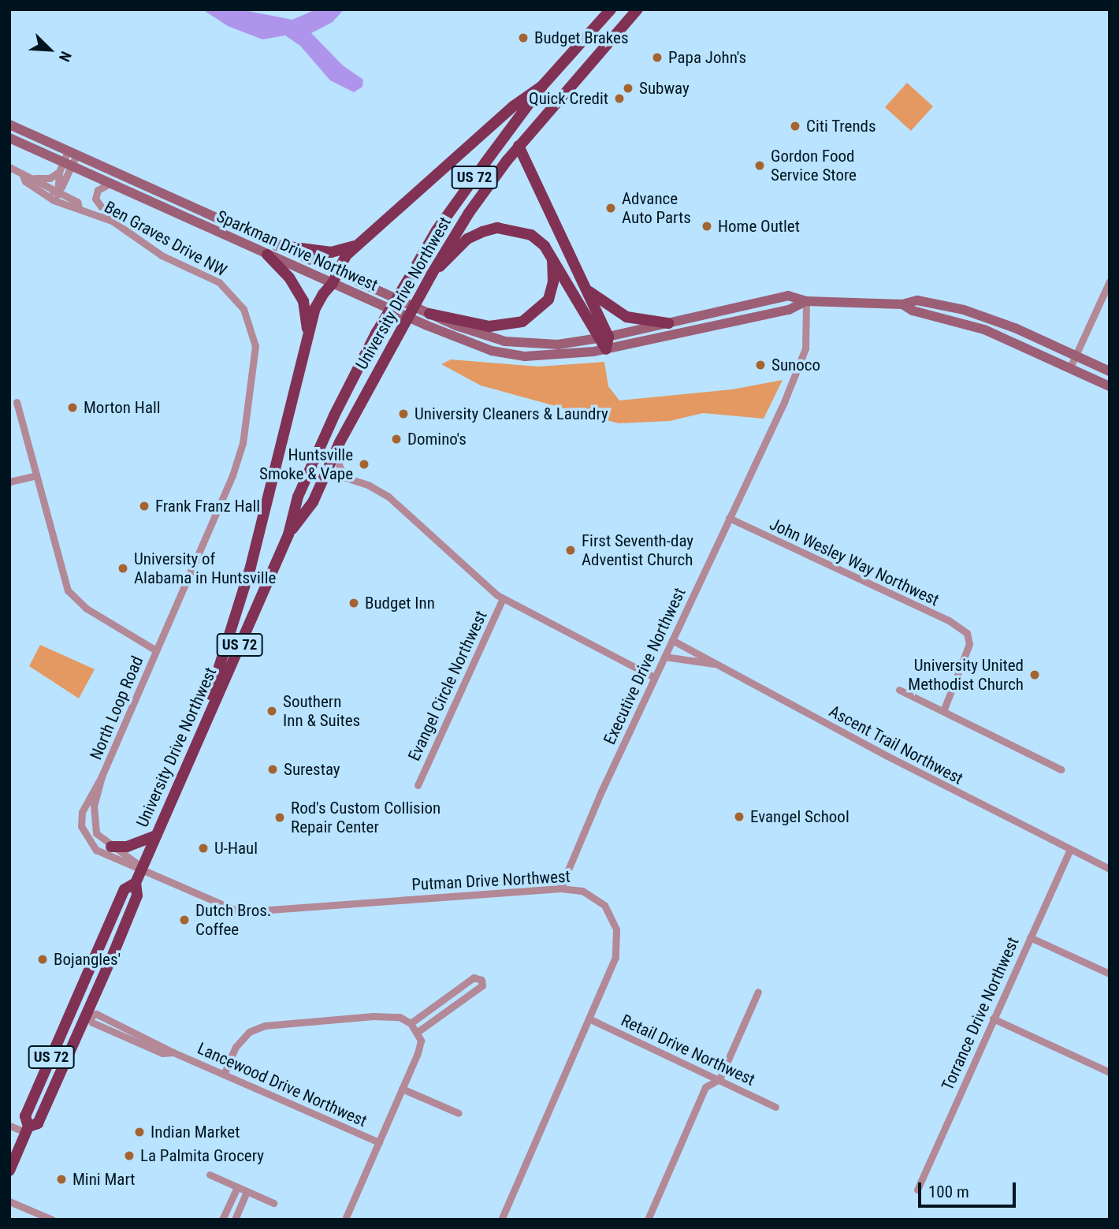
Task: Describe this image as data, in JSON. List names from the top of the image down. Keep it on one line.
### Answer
{"streets":{"highway":["US 72","University Drive Northwest"],"main road":["Sparkman Drive Northwest"],"street":["Ben Graves Drive NW","John Wesley Way Northwest","Executive Drive Northwest","Evangel Circle Northwest","North Loop Road","Ascent Trail Northwest","Putman Drive Northwest","Torrance Drive Northwest","Retail Drive Northwest","Lancewood Drive Northwest"]},"crossings":[["US 72","University Drive Northwest"],["Ben Graves Drive NW","North Loop Road"],["Sparkman Drive Northwest","Executive Drive Northwest"],["University Drive Northwest","North Loop Road"],["University Drive Northwest","Putman Drive Northwest"],["University Drive Northwest","Lancewood Drive Northwest"],["John Wesley Way Northwest","Executive Drive Northwest"],["Executive Drive Northwest","Ascent Trail Northwest"],["Executive Drive Northwest","Putman Drive Northwest"],["North Loop Road","Putman Drive Northwest"],["Ascent Trail Northwest","Torrance Drive Northwest"],["Putman Drive Northwest","Retail Drive Northwest"]],"places":["Budget Brakes","Papa John's","Subway","Quick Credit","Citi Trends","Gordon Food Service Store","Advance Auto Parts","Home Outlet","Sunoco","Morton Hall","University Cleaners & Laundry","Domino's","Huntsville Smoke & Vape","Frank Franz Hall","First Seventh-day Adventist Church","University of Alabama in Huntsville","Budget Inn","University United Methodist Church","Southern Inn & Suites","Surestay","Evangel School","Rod's Custom Collision Repair Center","U-Haul","Dutch Bros. Coffee","Bojangles'","Indian Market","La Palmita Grocery","Mini Mart"],"scale_bar":"100 m","north":"bottom right"}
